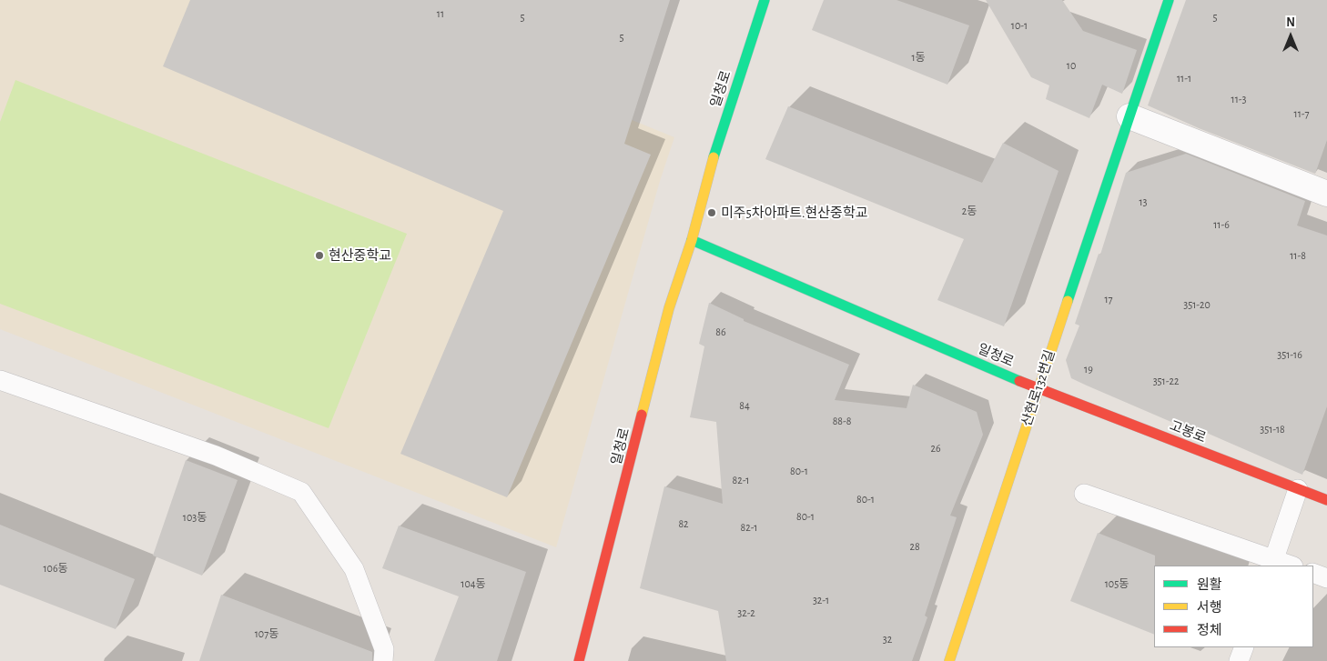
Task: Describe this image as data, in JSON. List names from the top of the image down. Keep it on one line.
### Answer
{"streets":{"street":["일청로","산현로132번길","고봉로"]},"crossings":[["일청로","산현로132번길"],["일청로","고봉로"],["산현로132번길","고봉로"]],"places":["미주5차아파트.현산중학교","현산중학교"],"house_numbers":["11","5","5","10-1","5","1동","10","11-1","11-3","11-7","13","2동","11-6","11-8","17","351-20","86","351-16","19","351-22","84","88-8","351-18","26","80-1","82-1","80-1","80-1","103동","82","82-1","28","106동","104동","105동","32-1","32-2","107동","32"],"legend":["원활","서행","정체"],"north":"top"}
